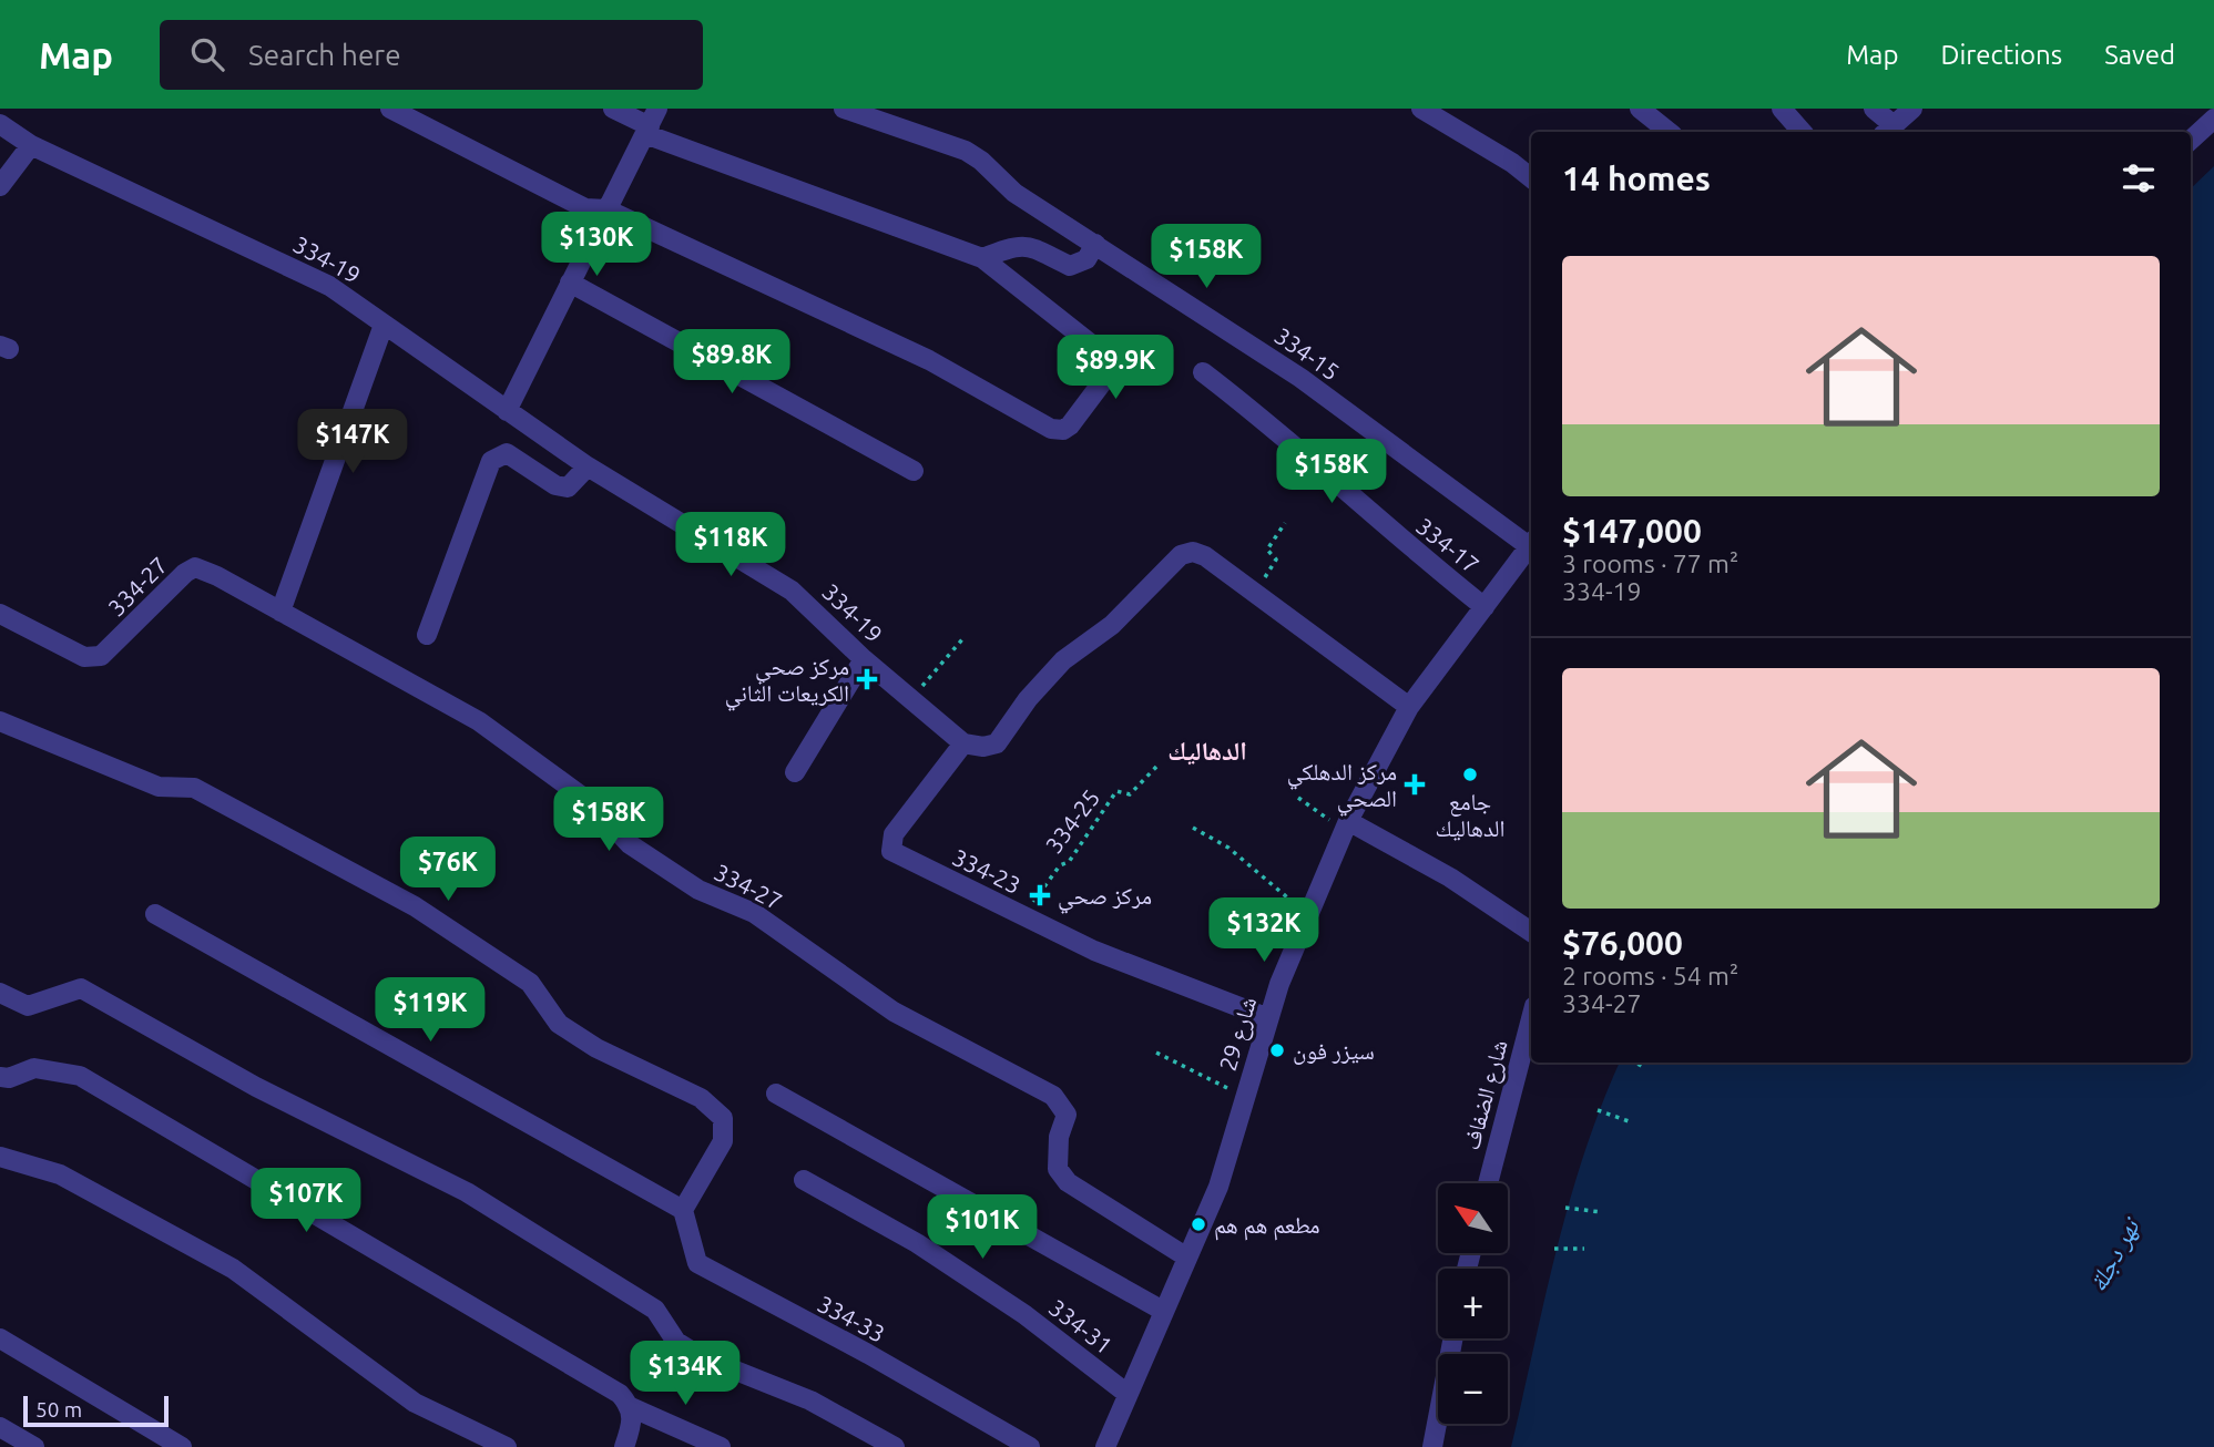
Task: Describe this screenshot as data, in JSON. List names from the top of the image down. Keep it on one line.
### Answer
{"streets":{"street":["334-19","334-15","334-17","334-27","334-23","شارع 29","شارع الضفاف","334-33","334-31"],"path":["334-25"]},"crossings":[["334-19","334-23"],["334-17","شارع 29"],["334-27","شارع 29"],["334-25","334-23"],["334-23","شارع 29"],["شارع 29","334-31"]],"districts":["الدهاليك"],"water":["نهر دجلة"],"places":{"health":["مركز صحي الكريعات الثاني","مركز الدهلكي الصحي","مركز صحي"],"other":["جامع الدهاليك","سيزر فون","مطعم هم هم"]},"scale_bar":"50 m","north":"top left","page":{"header":"Map","search":"Search here","nav":["Map","Directions","Saved"],"heading":"14 homes","price":["$130K","$158K","$89.8K","$89.9K","$147K","$158K","$118K","$158K","$76K","$132K","$119K","$107K","$101K","$134K"],"list":[{"name":"$147,000","note":"3 rooms · 77 m² · 334-19"},{"name":"$76,000","note":"2 rooms · 54 m² · 334-27"}],"map_buttons":["+","−"],"scale":"50 m"}}
